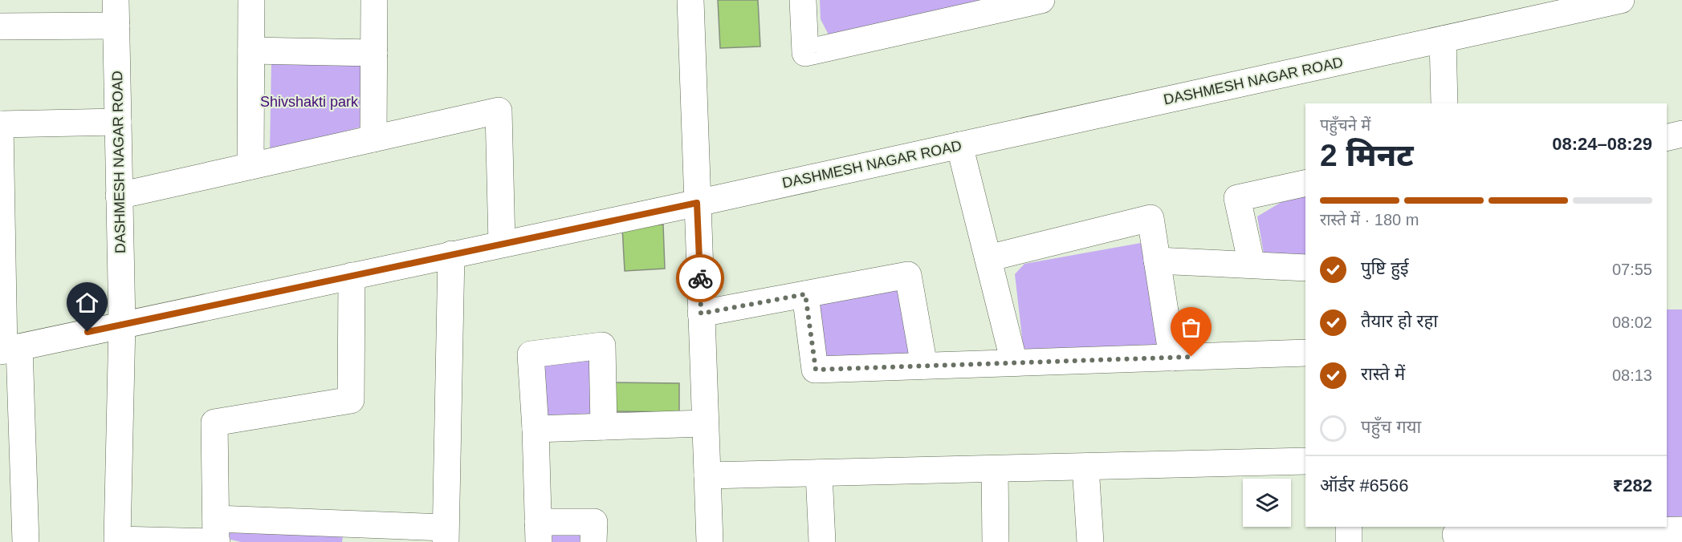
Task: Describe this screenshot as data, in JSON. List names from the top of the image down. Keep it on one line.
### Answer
{"streets":{"street":["DASHMESH NAGAR ROAD"]},"parks":["Shivshakti park"],"page":{"heading":["2 मिनट","पहुँचने में","08:24–08:29"],"panel":["ऑर्डर #6566","₹282"],"bar":"रास्ते में · 180 m","list":[["पुष्टि हुई","07:55"],["तैयार हो रहा","08:02"],["रास्ते में","08:13"],"पहुँच गया"]}}
